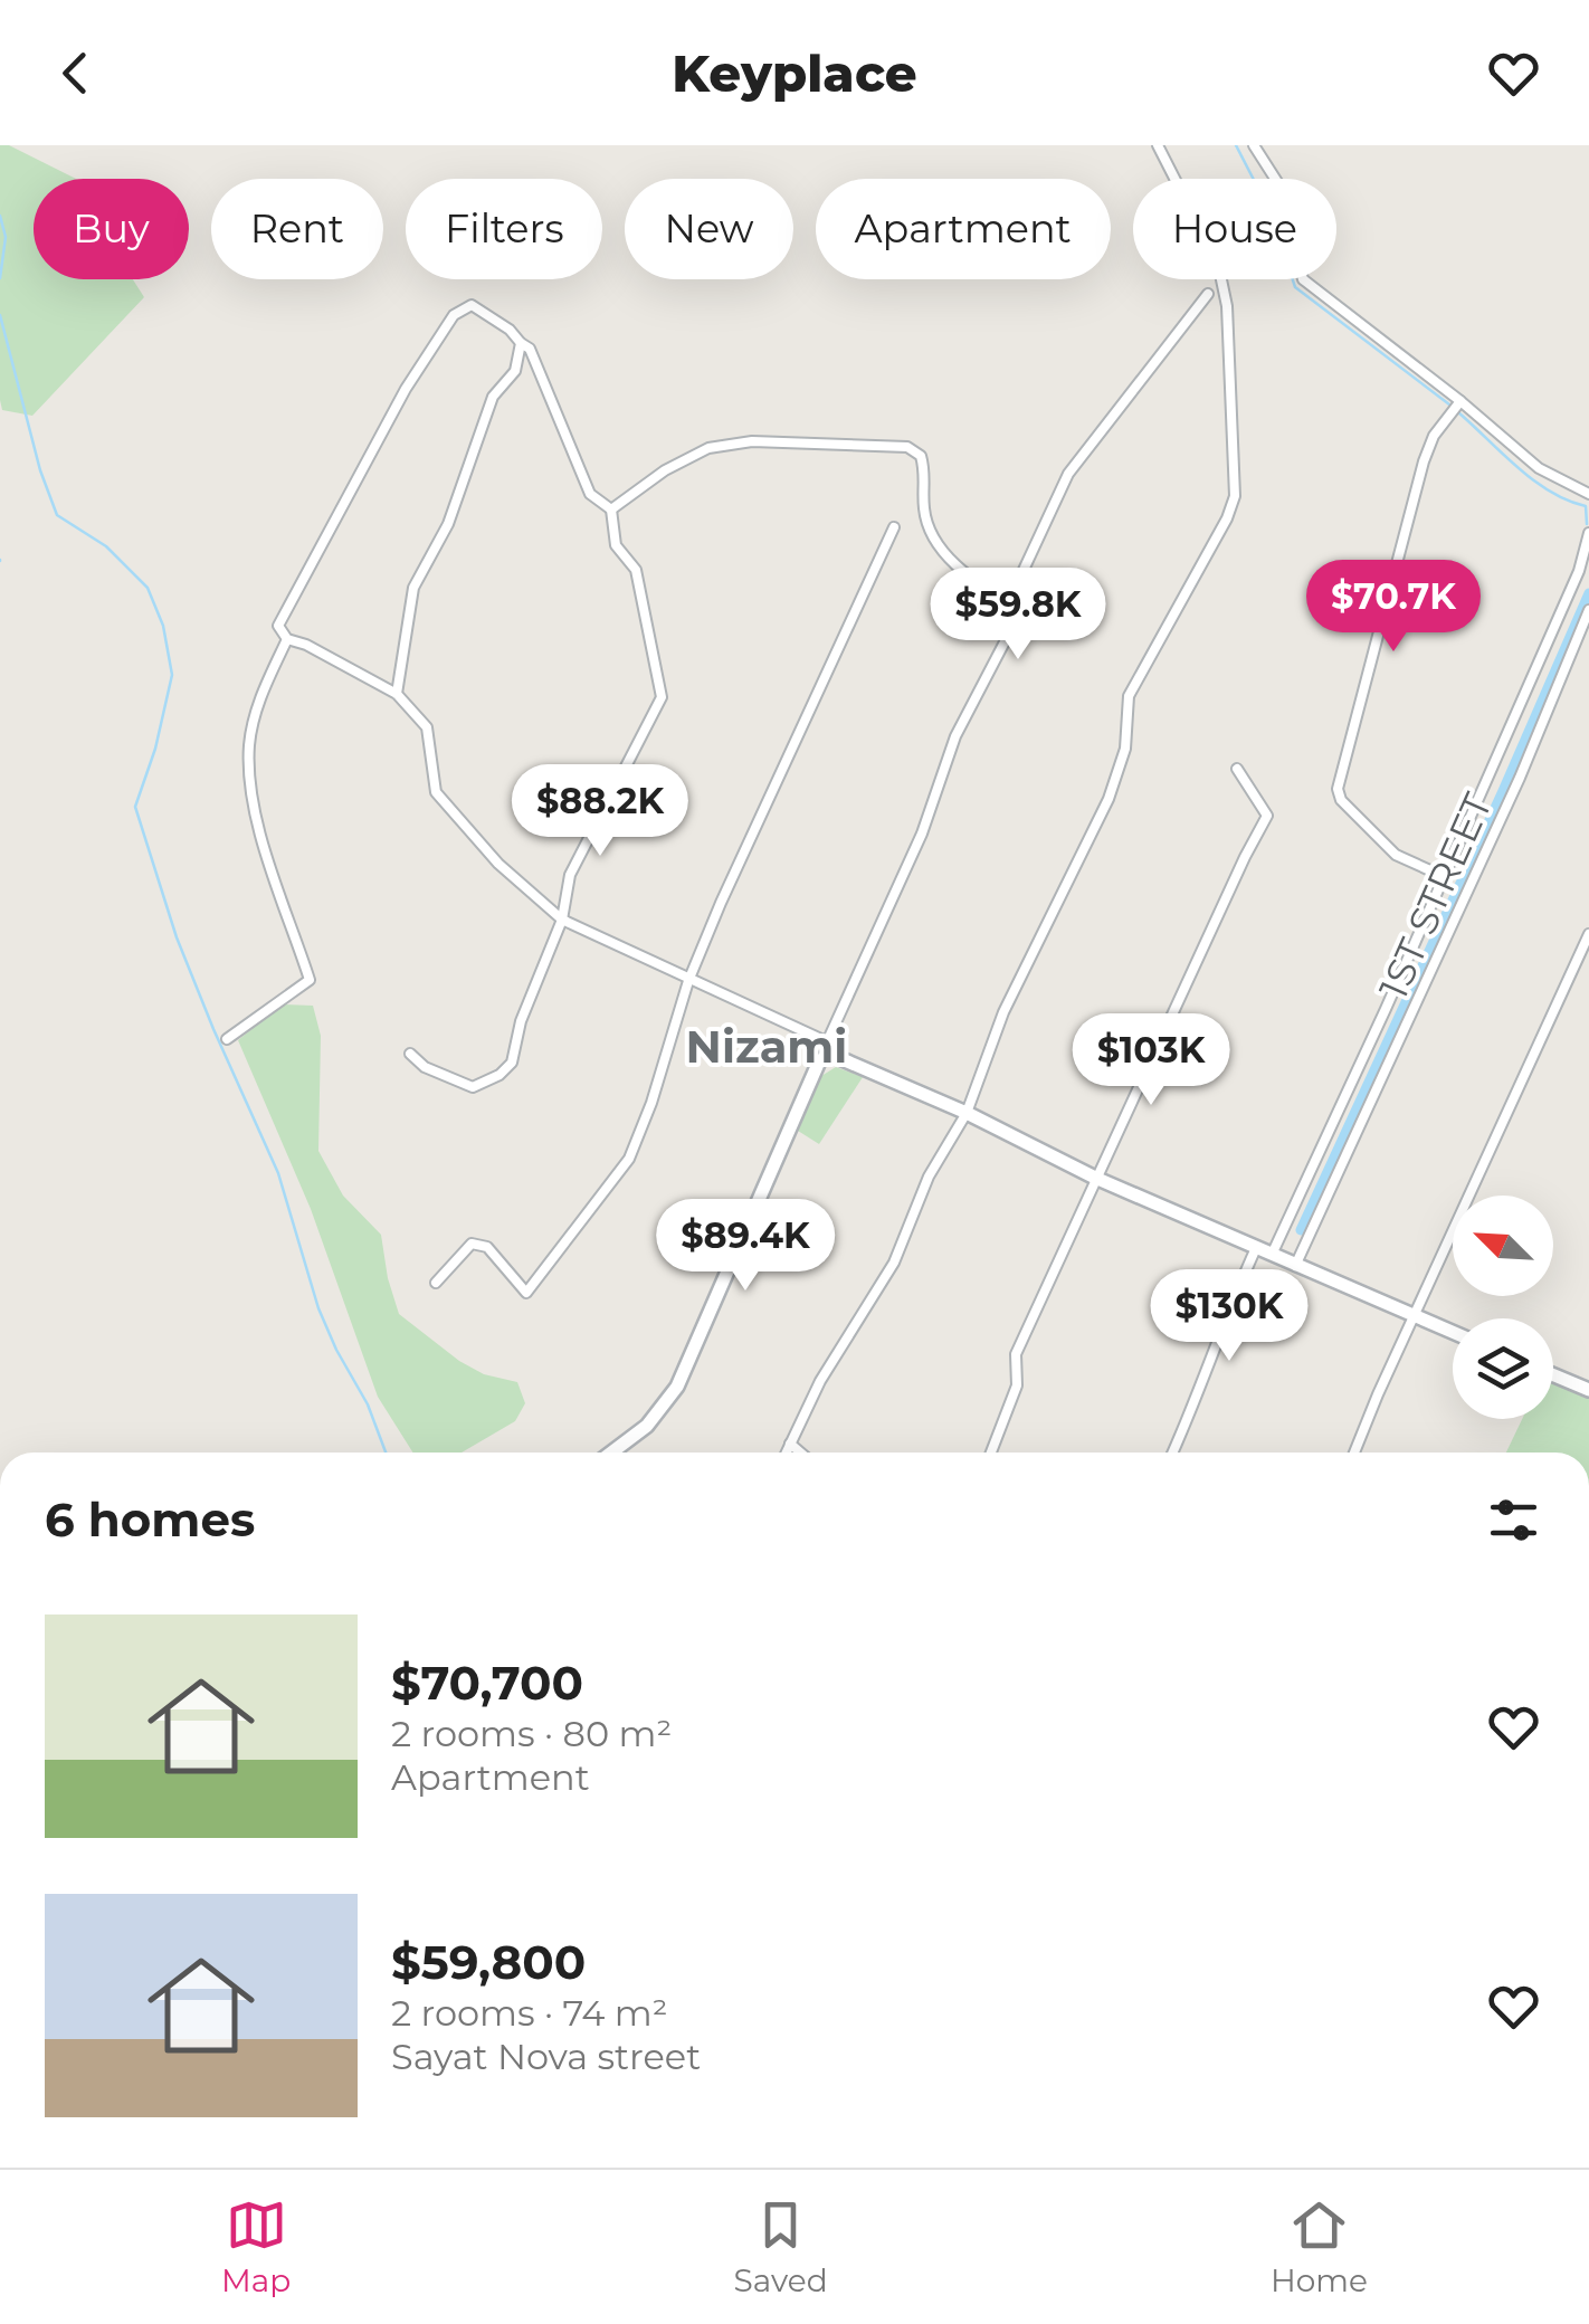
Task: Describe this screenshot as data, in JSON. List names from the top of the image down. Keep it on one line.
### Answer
{"streets":{"street":["1ST STREET"]},"districts":["Nizami"],"north":"top left","page":{"header":"Keyplace","chip":["Buy","Rent","Filters","New","Apartment","House"],"price":["$70.7K","$59.8K","$88.2K","$103K","$89.4K","$130K"],"heading":"6 homes","list":[{"name":"$70,700","note":"2 rooms · 80 m² · Apartment"},{"name":"$59,800","note":"2 rooms · 74 m² · Sayat Nova street"}],"tabs":["Map","Saved","Home"]}}
